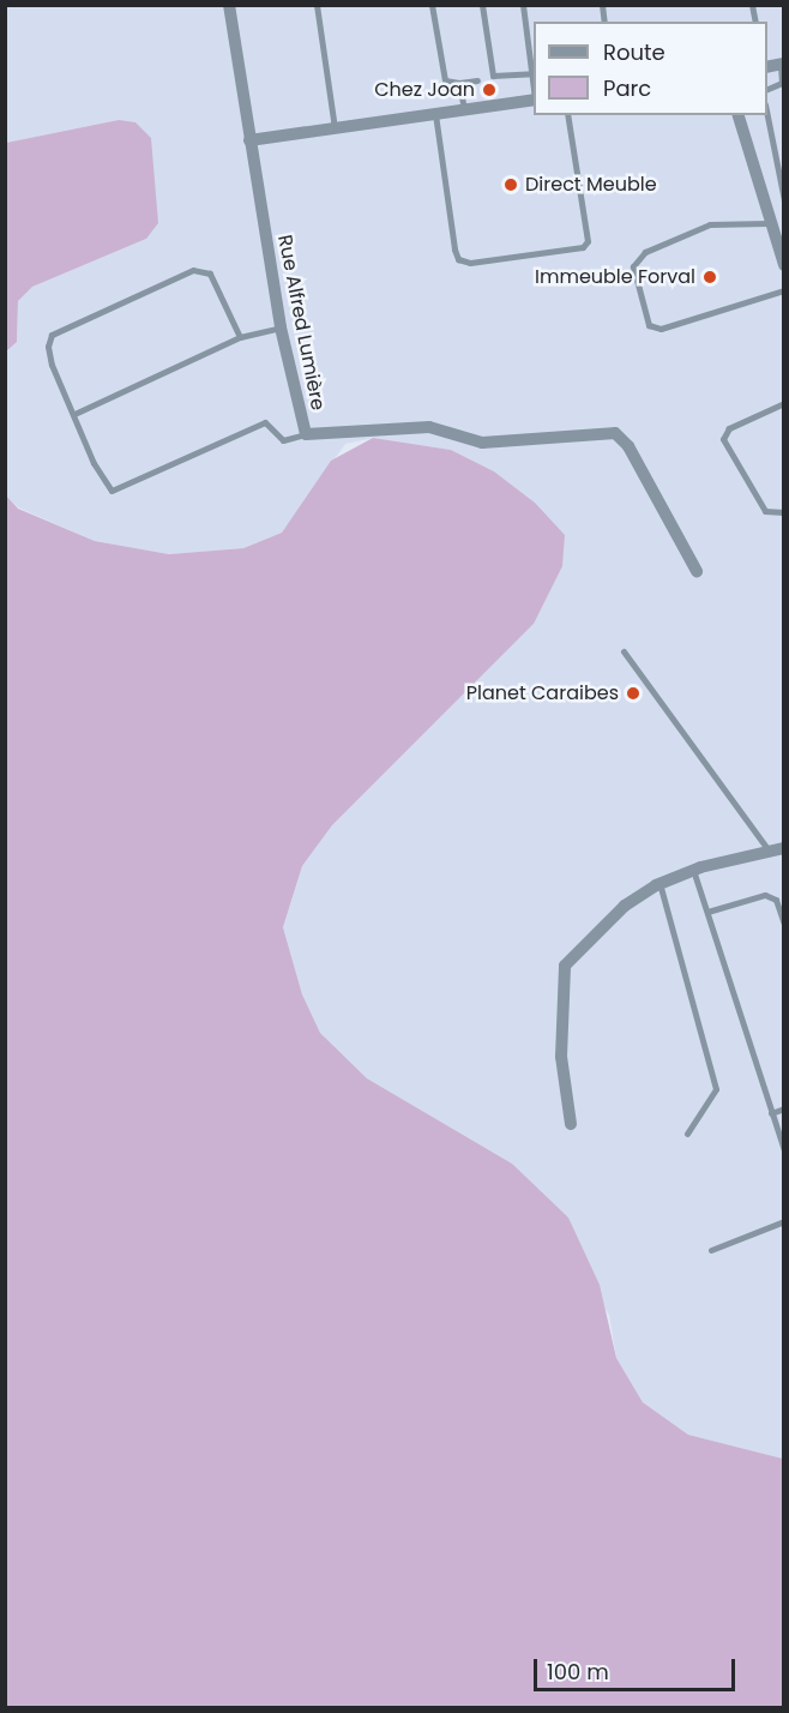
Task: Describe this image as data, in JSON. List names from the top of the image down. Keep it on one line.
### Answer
{"streets":{"street":["Rue Alfred Lumière"]},"places":["Chez Joan","Direct Meuble","Immeuble Forval","Planet Caraibes"],"legend":["Route","Parc"],"scale_bar":"100 m"}
